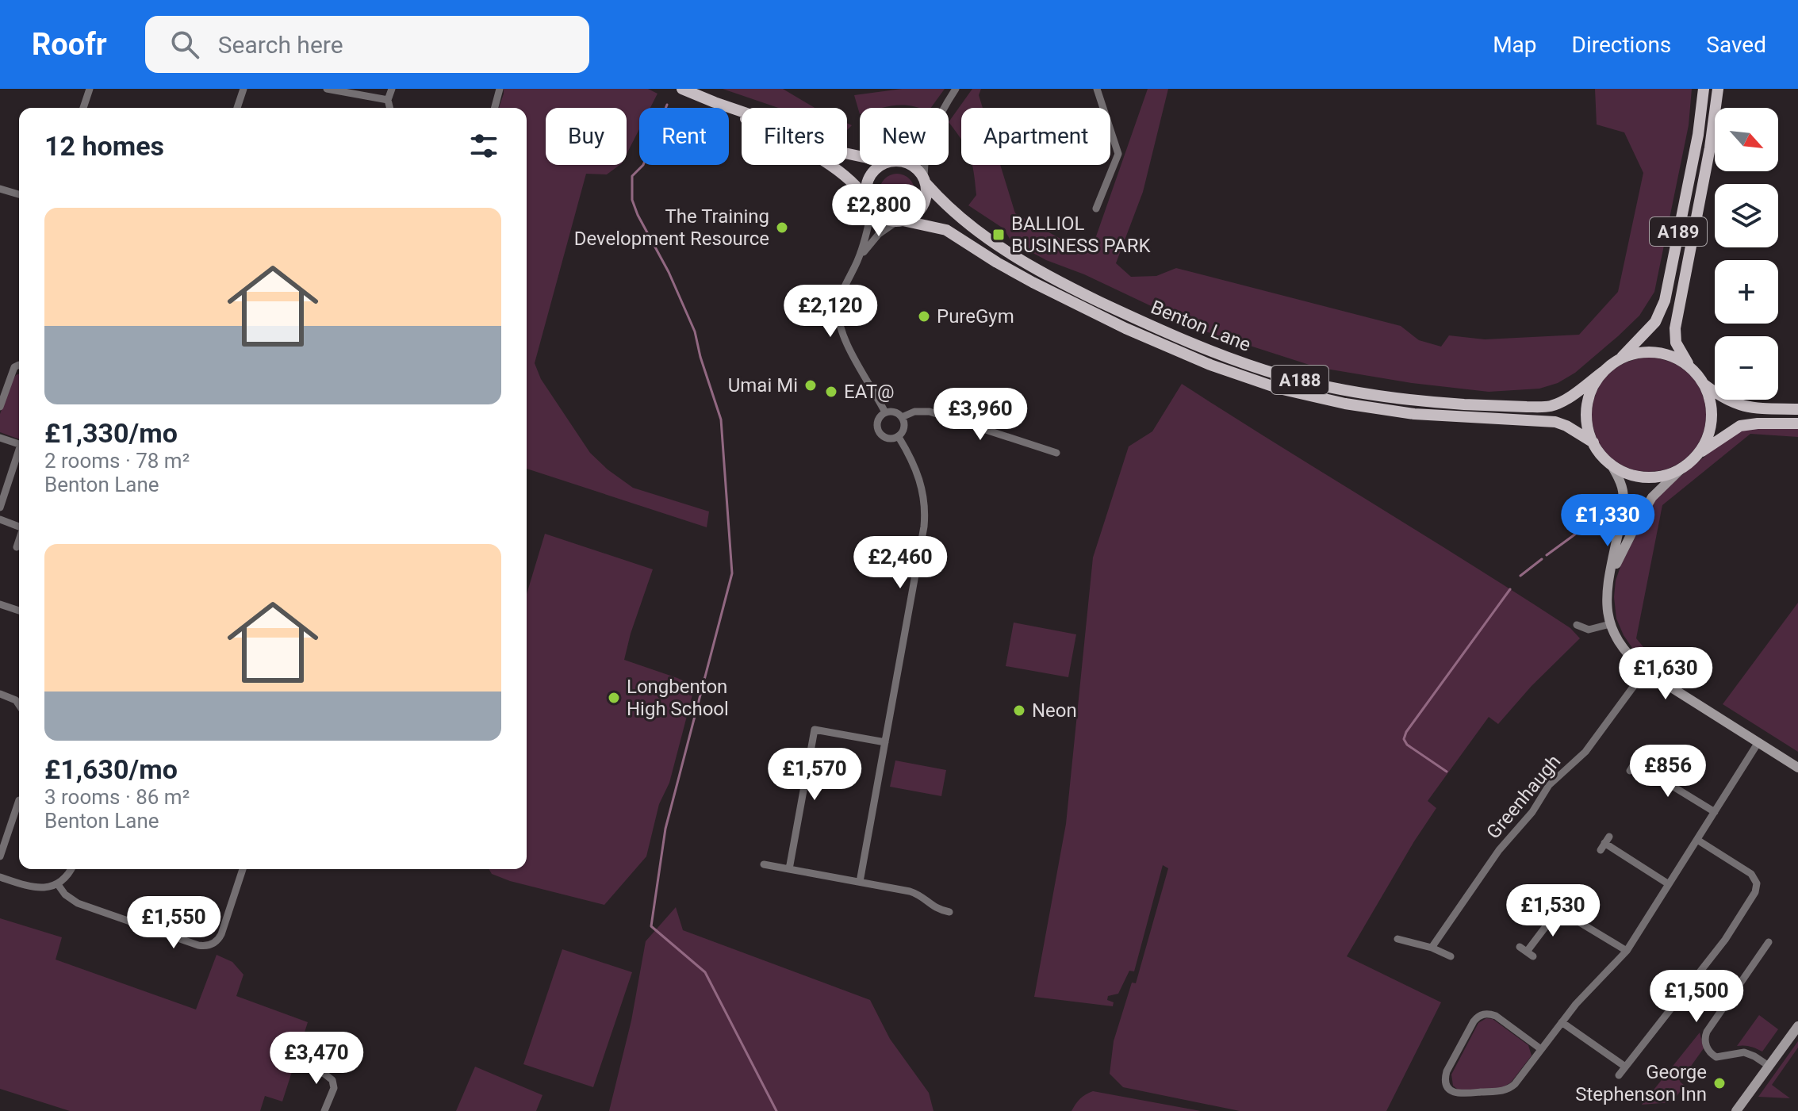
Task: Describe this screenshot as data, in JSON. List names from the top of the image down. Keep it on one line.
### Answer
{"streets":{"main road":["A189","Benton Lane","A188"],"street":["Greenhaugh"]},"crossings":[["A189","Benton Lane"],["Benton Lane","A188"]],"places":{"other":["The Training Development Resource","PureGym","Umai Mi","EAT@","Longbenton High School","Neon","George Stephenson Inn"],"transit":["BALLIOL BUSINESS PARK"]},"north":"bottom right","page":{"header":"Roofr","search":"Search here","nav":["Map","Directions","Saved"],"map_buttons":["+","−"],"chip":["Buy","Rent","Filters","New","Apartment"],"heading":"12 homes","price":["£2,800","£2,120","£3,960","£1,330","£2,460","£1,630","£856","£1,570","£1,530","£1,550","£1,500","£3,470"],"list":[{"name":"£1,330/mo","note":"2 rooms · 78 m² · Benton Lane"},{"name":"£1,630/mo","note":"3 rooms · 86 m² · Benton Lane"}]}}
